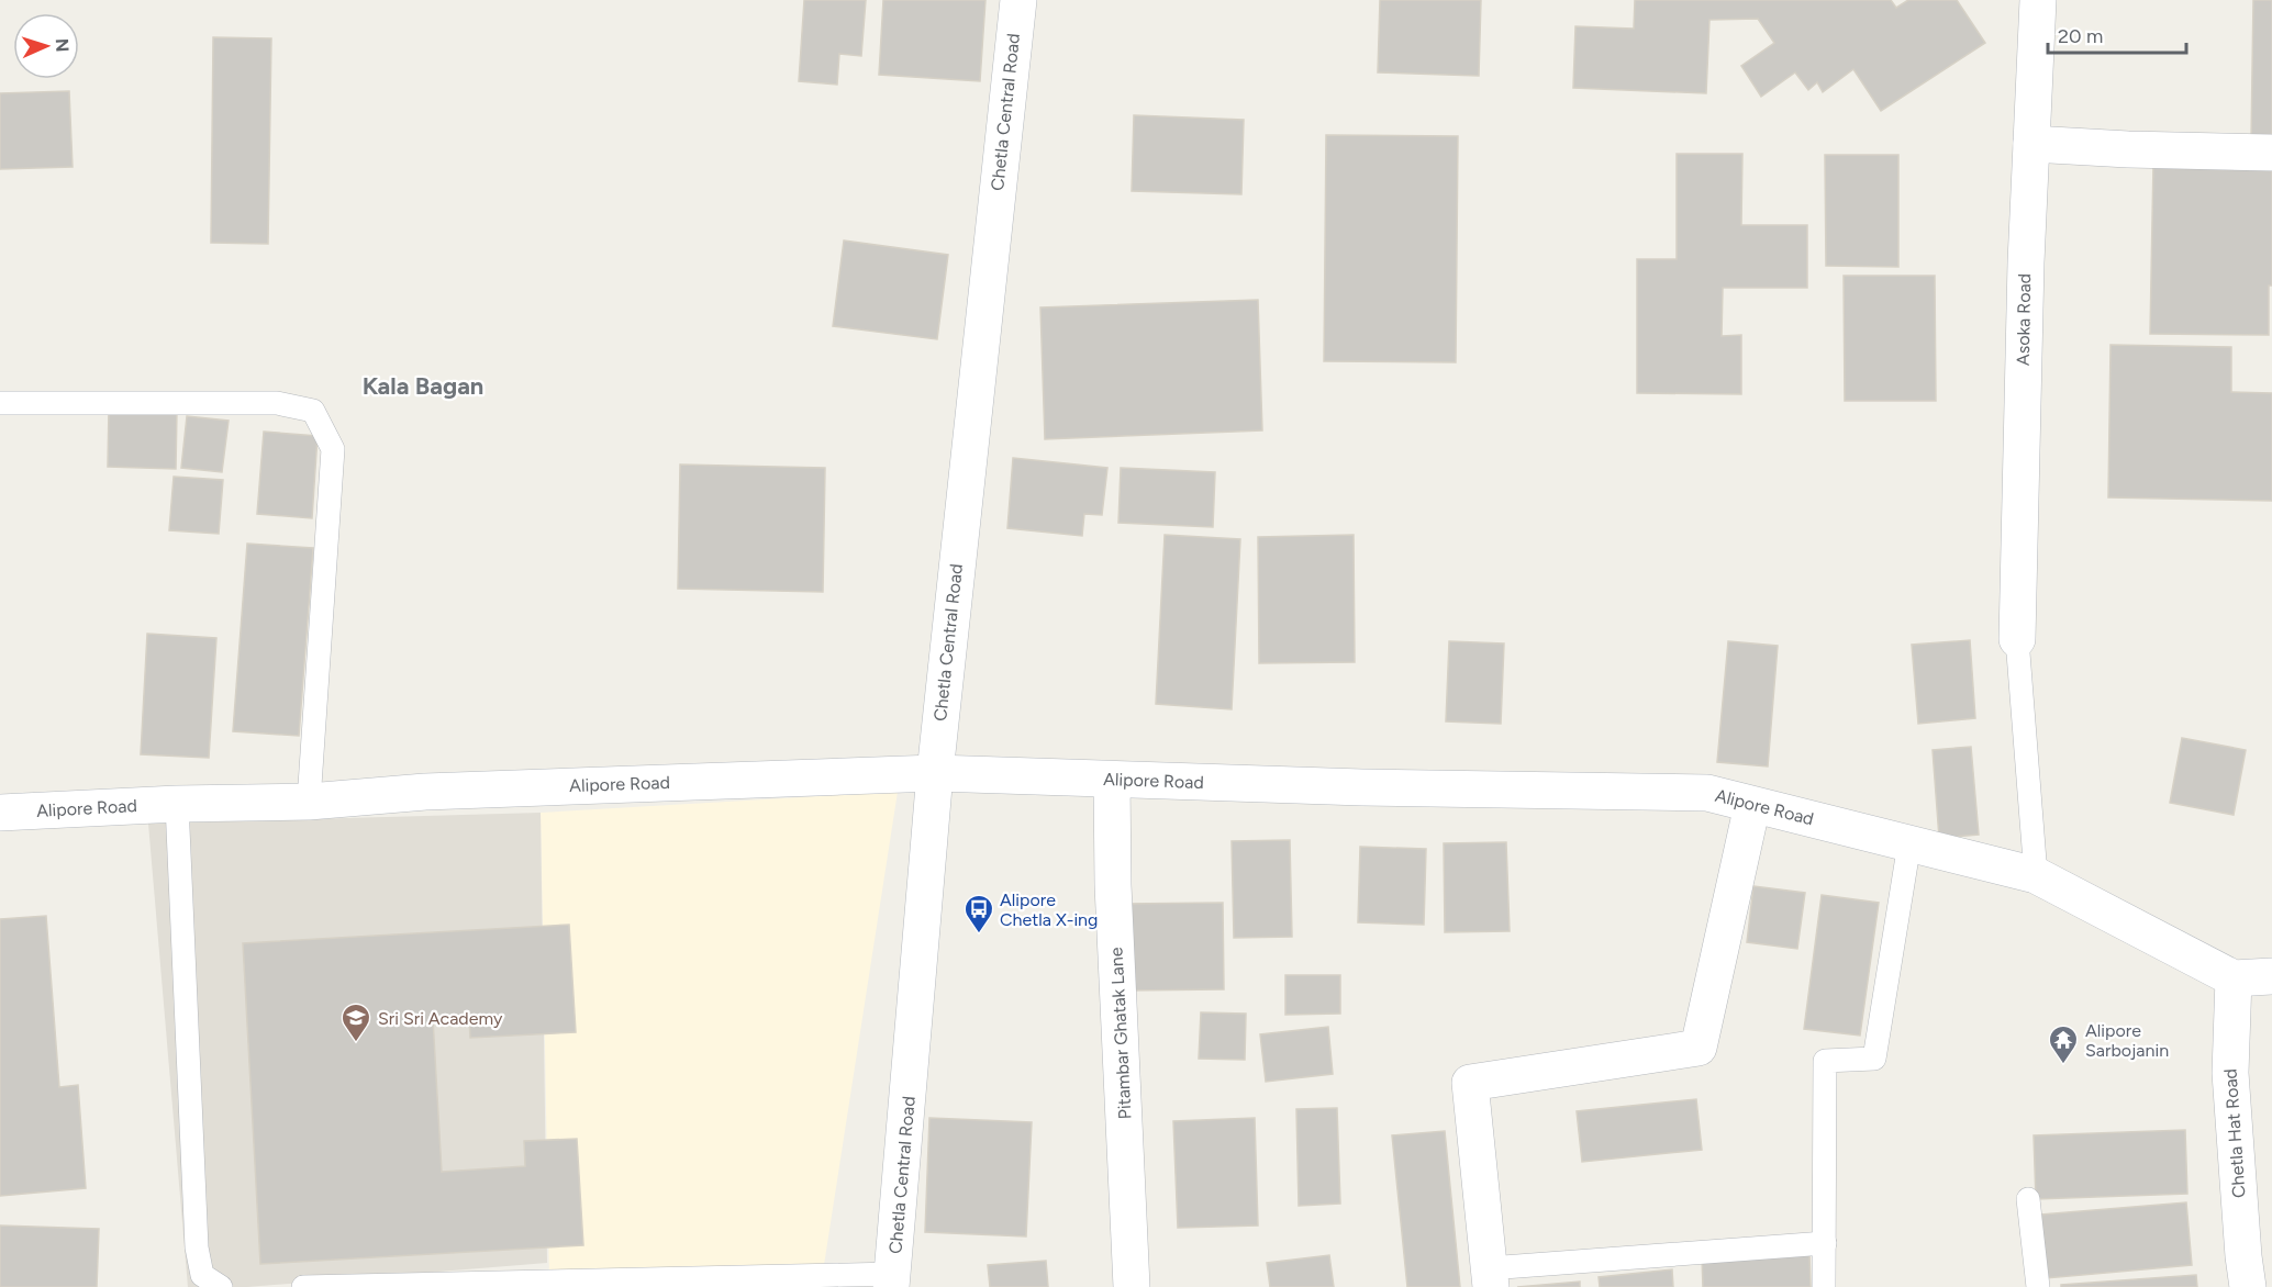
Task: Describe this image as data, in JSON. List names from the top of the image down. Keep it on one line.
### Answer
{"streets":{"main road":["Chetla Central Road","Asoka Road","Alipore Road","Pitambar Ghatak Lane","Chetla Hat Road"]},"crossings":[["Chetla Central Road","Alipore Road"],["Alipore Road","Pitambar Ghatak Lane"],["Alipore Road","Chetla Hat Road"]],"districts":["Kala Bagan"],"places":{"bus stop":["Alipore Chetla X-ing"],"school or university":["Sri Sri Academy"],"temple":["Alipore Sarbojanin"]},"scale_bar":"20 m","north":"right"}
